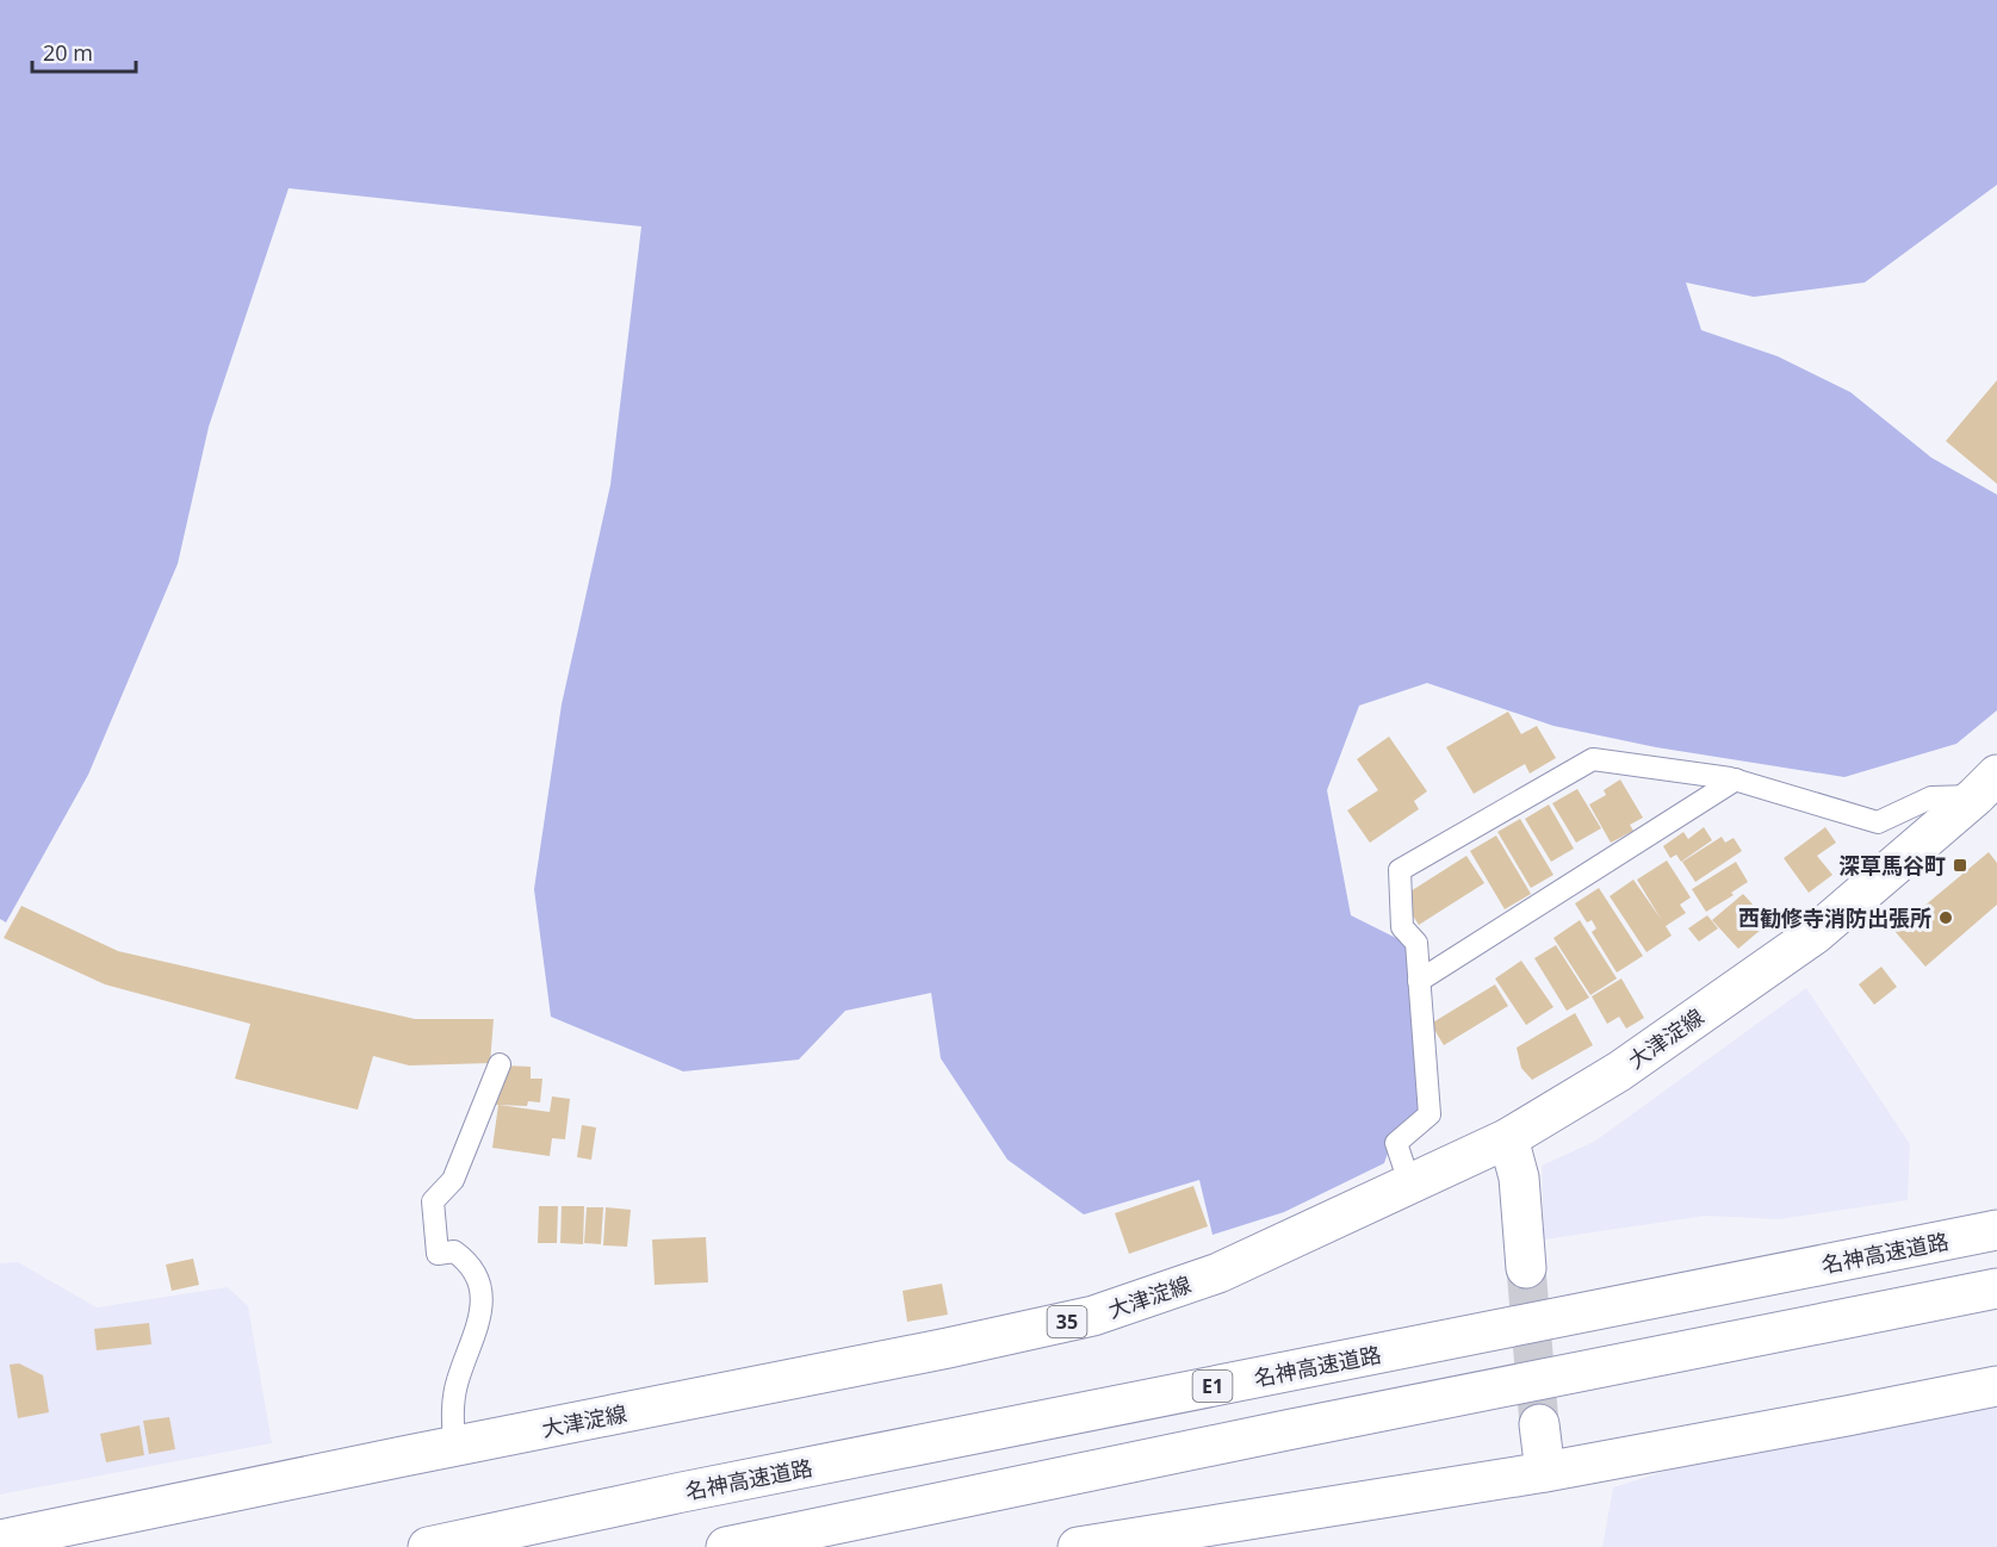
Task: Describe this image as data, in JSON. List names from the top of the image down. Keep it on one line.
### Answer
{"streets":{"main road":["大津淀線","名神高速道路","35","E1"]},"places":{"transit":["深草馬谷町"],"other":["西勧修寺消防出張所"]},"scale_bar":"20 m"}
